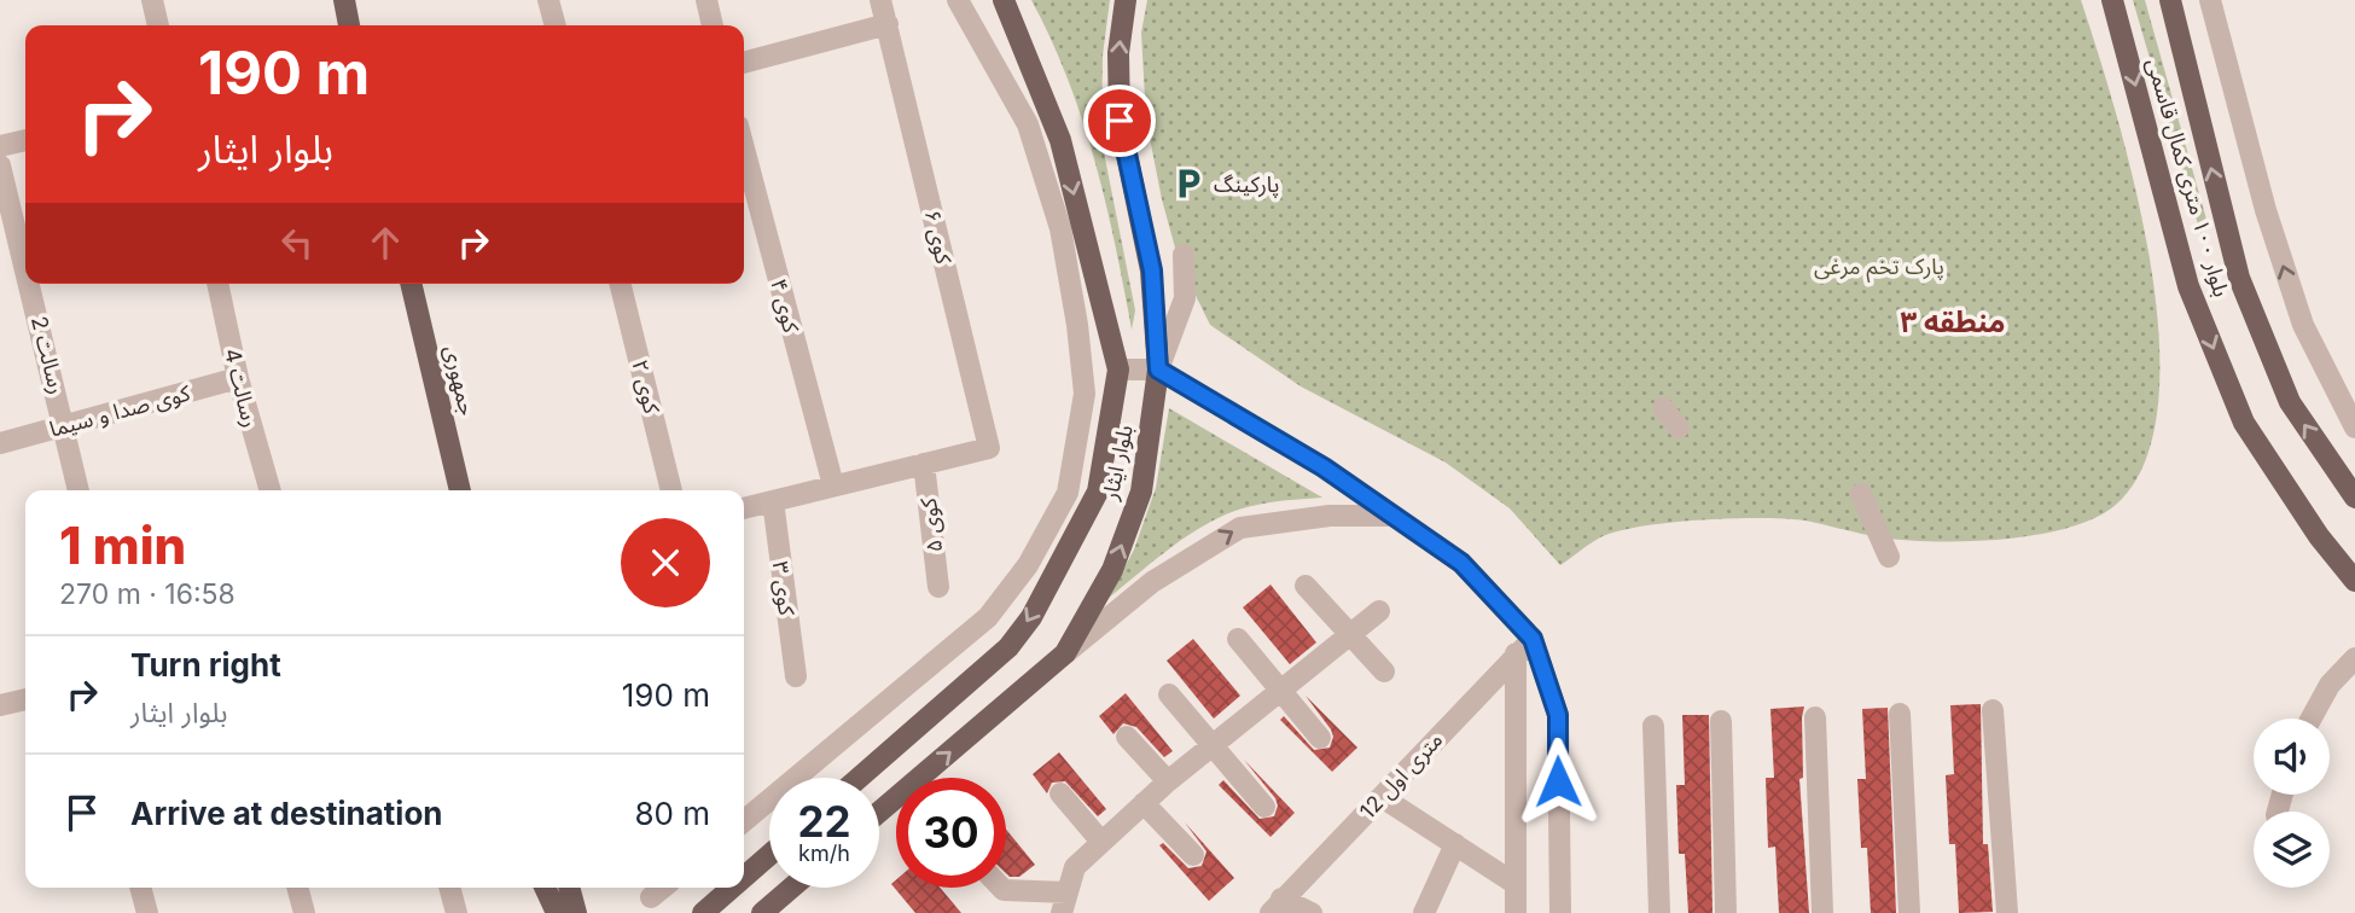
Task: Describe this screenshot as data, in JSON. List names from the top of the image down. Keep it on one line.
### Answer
{"streets":{"main road":["بلوار ۱۰۰ متری کمال قاسمی","جمهوری","بلوار ایثار"],"street":["کوی ۶","کوی ۴","رسالت 2","کوی ۲","رسالت 4","کوی صدا و سیما","کوی ۵","کوی ۳","12 متری اول"]},"crossings":[["کوی ۶","کوی ۵"],["رسالت 2","کوی صدا و سیما"],["رسالت 4","کوی صدا و سیما"]],"districts":["منطقه ۳"],"parks":["پارک تخم مرغی"],"places":{"parking":["پارکینگ"]},"page":{"turn":["190 m","بلوار ایثار"],"heading":["1 min","270 m · 16:58"],"list":[{"name":"Turn right","note":"بلوار ایثار","value":"190 m"},{"name":"Arrive at destination","value":"80 m"}],"speed":"22 km/h","limit":"30"}}
